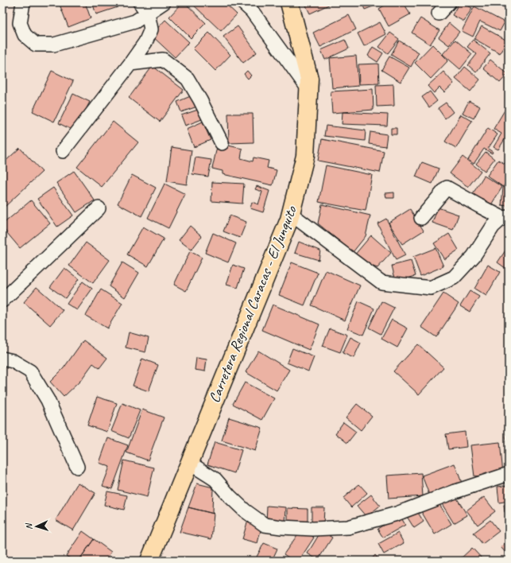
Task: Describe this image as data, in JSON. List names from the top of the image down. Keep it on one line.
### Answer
{"streets":{"main road":["Carretera Regional Caracas - El Junquito"]},"north":"left"}
